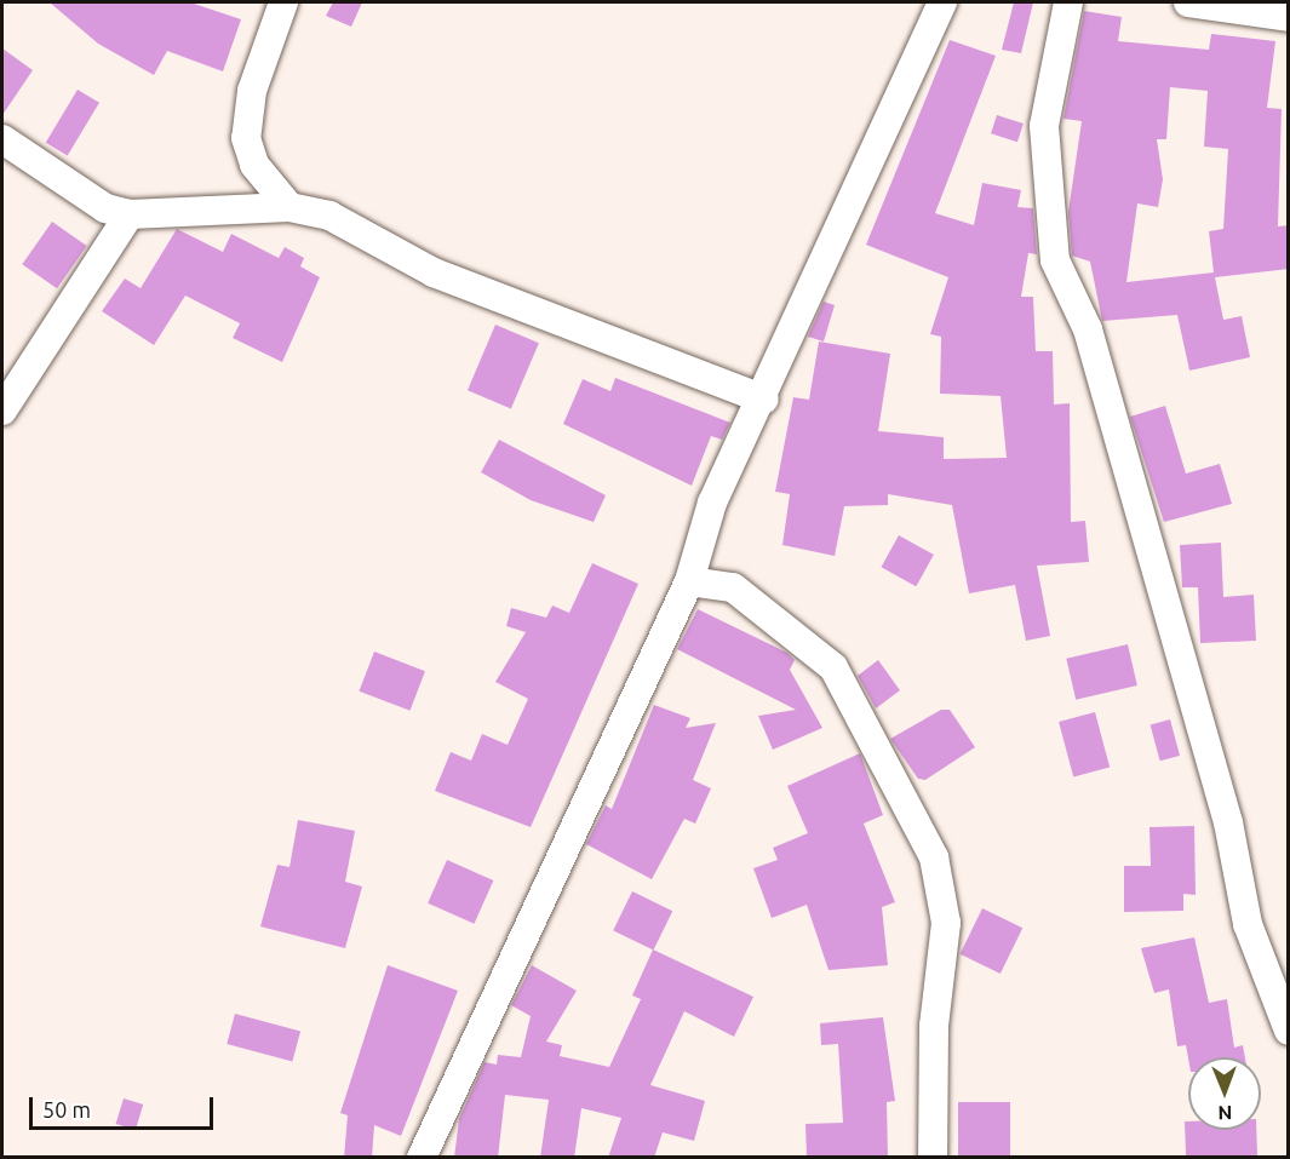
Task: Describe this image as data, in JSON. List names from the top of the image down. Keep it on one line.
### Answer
{"scale_bar":"50 m","north":"bottom"}
